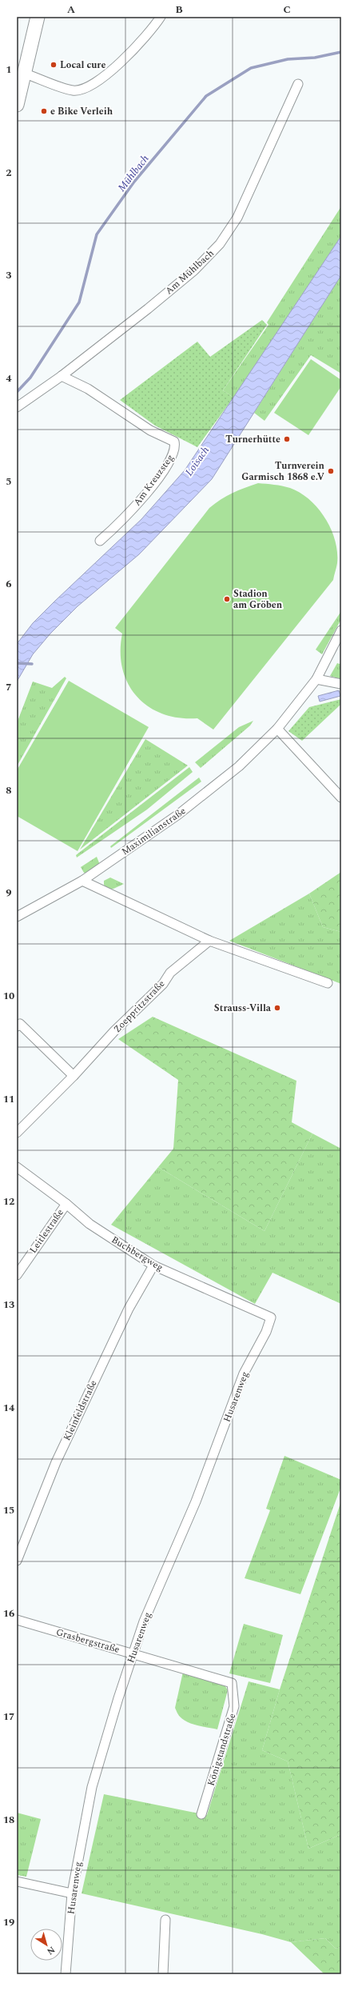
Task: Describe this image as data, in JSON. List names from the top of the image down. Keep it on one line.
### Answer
{"streets":{"street":["Am Mühlbach","Am Kreuzsteg","Maximilianstraße","Zoeppritzstraße","Leitlestraße","Buchbergweg","Husarenweg","Kleinfeldstraße","Grasbergstraße","Königstandstraße"]},"crossings":[["Am Mühlbach","Am Kreuzsteg"],["Leitlestraße","Buchbergweg"],["Buchbergweg","Husarenweg"],["Buchbergweg","Kleinfeldstraße"],["Husarenweg","Grasbergstraße"],["Grasbergstraße","Königstandstraße"]],"water":["Mühlbach","Loisach"],"places":["Local cure","e Bike Verleih","Turnerhütte","Turnverein Garmisch 1868 e.V","Stadion am Gröben","Strauss-Villa"],"north":"bottom right","grid":{"columns":["A","B","C"],"rows":["1","2","3","4","5","6","7","8","9","10","11","12","13","14","15","16","17","18","19"]}}
